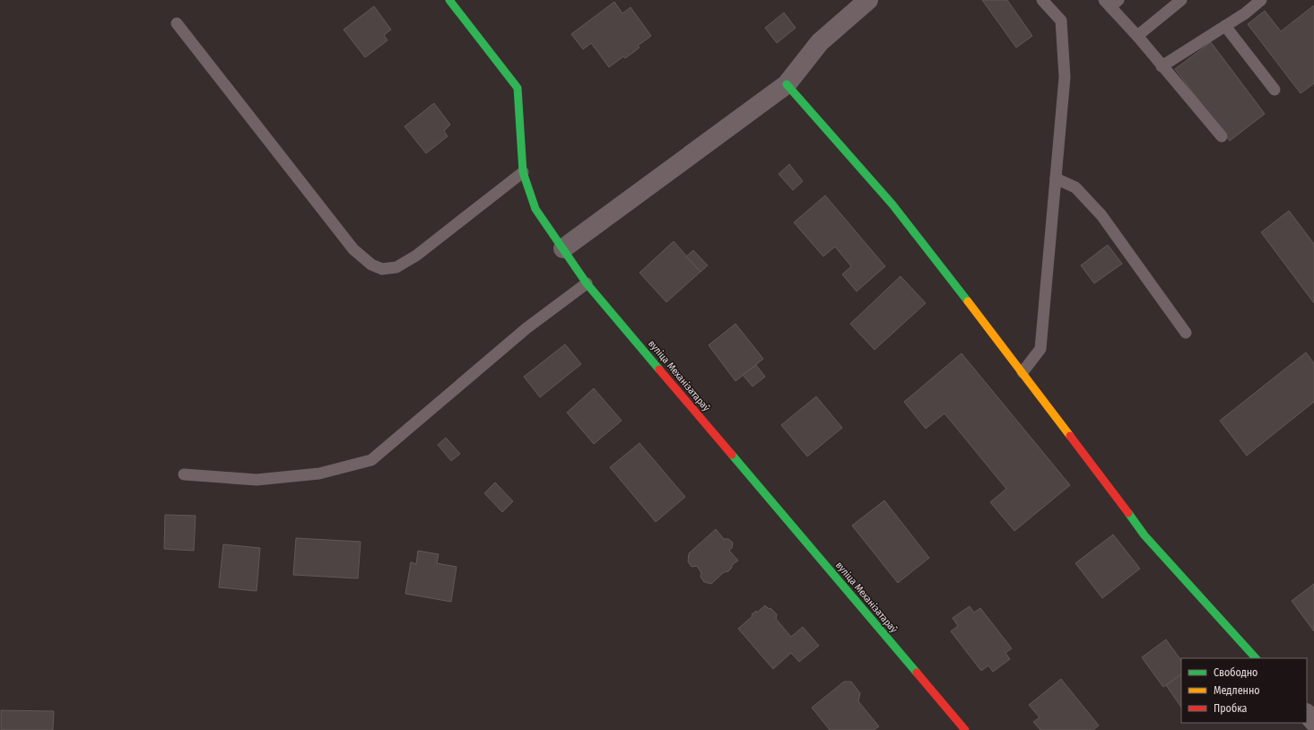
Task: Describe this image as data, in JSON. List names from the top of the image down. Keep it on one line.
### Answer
{"streets":{"street":["вуліца Механізатараў"]},"legend":["Свободно","Медленно","Пробка"]}
